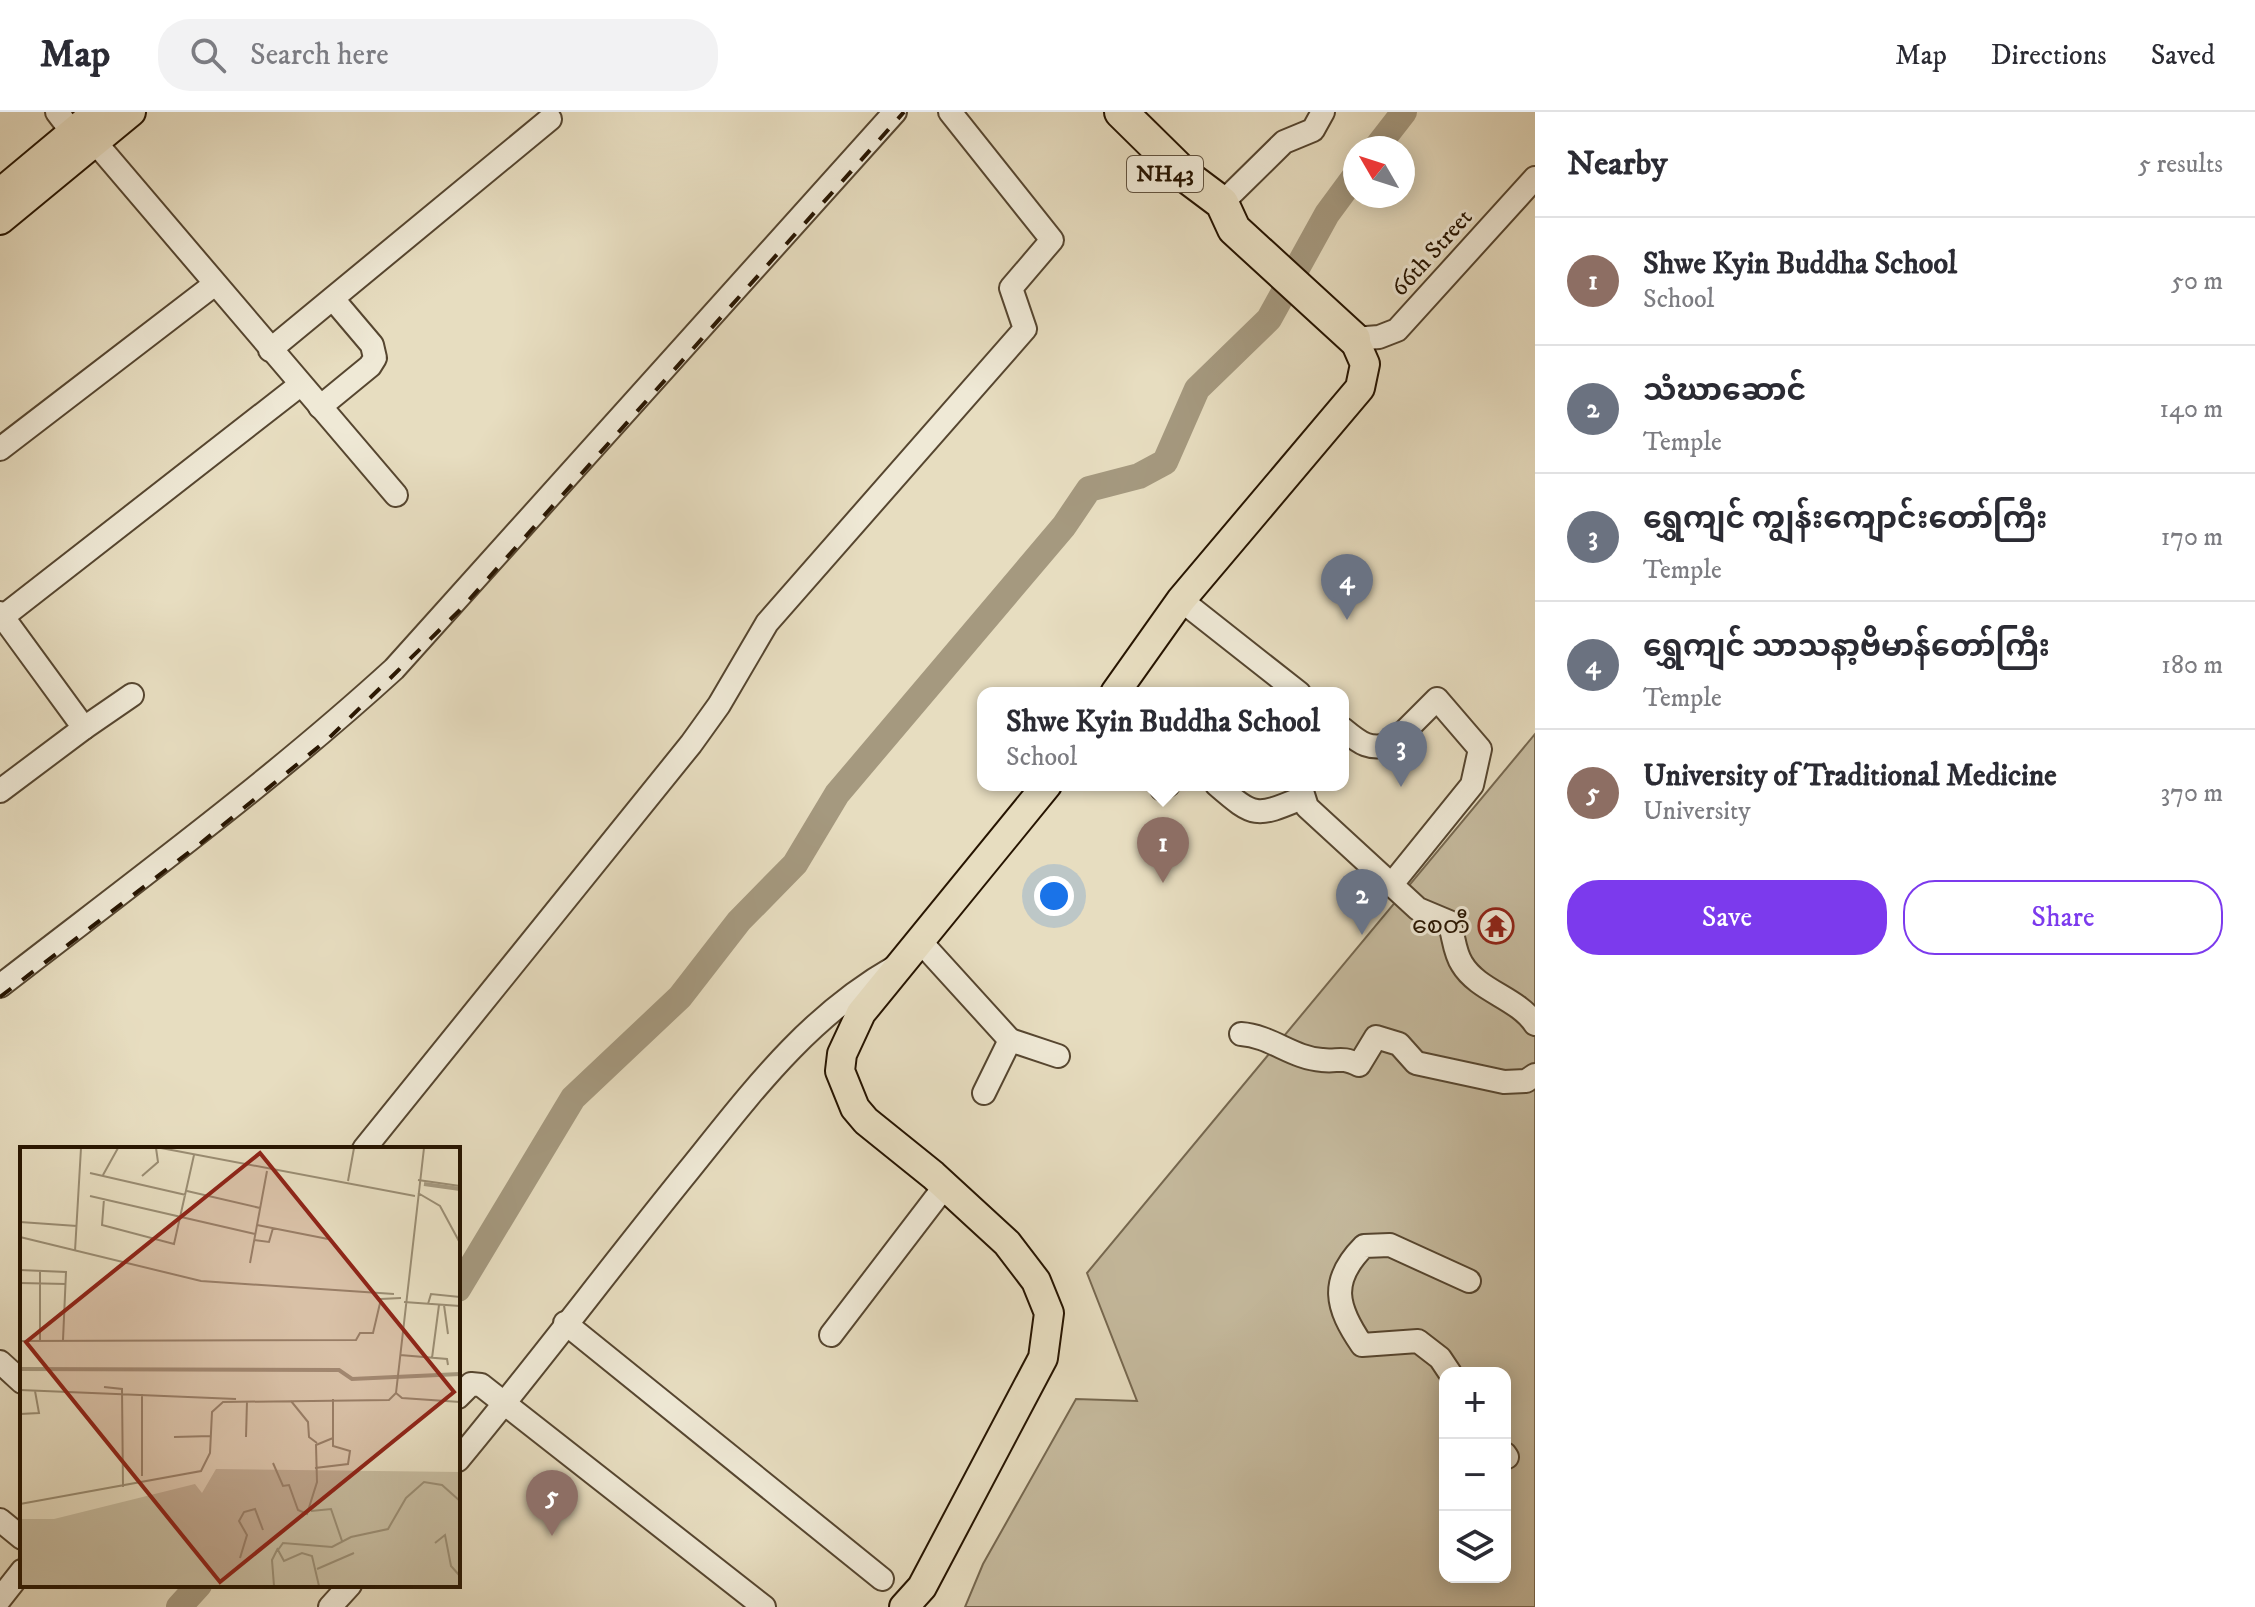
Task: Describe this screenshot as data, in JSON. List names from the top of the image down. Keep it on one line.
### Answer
{"streets":{"highway":["NH43"],"street":["66th Street"]},"crossings":[["NH43","66th Street"]],"places":{"temple":["စေတီ"]},"north":"top left","page":{"header":"Map","search":"Search here","nav":["Map","Directions","Saved"],"heading":["Nearby","5 results"],"list":[{"mark":"1","name":"Shwe Kyin Buddha School","note":"School","value":"50 m"},{"mark":"2","name":"သံဃာဆောင်","note":"Temple","value":"140 m"},{"mark":"3","name":"ရွှေကျင် ကျွန်းကျောင်းတော်ကြီး","note":"Temple","value":"170 m"},{"mark":"4","name":"ရွှေကျင် သာသနာ့ဗိမာန်တော်ကြီး","note":"Temple","value":"180 m"},{"mark":"5","name":"University of Traditional Medicine","note":"University","value":"370 m"}],"pins":["4","3","1","2","5"],"popup":["Shwe Kyin Buddha School","School"],"buttons":["Save","Share"],"map_buttons":["+","−"]}}
